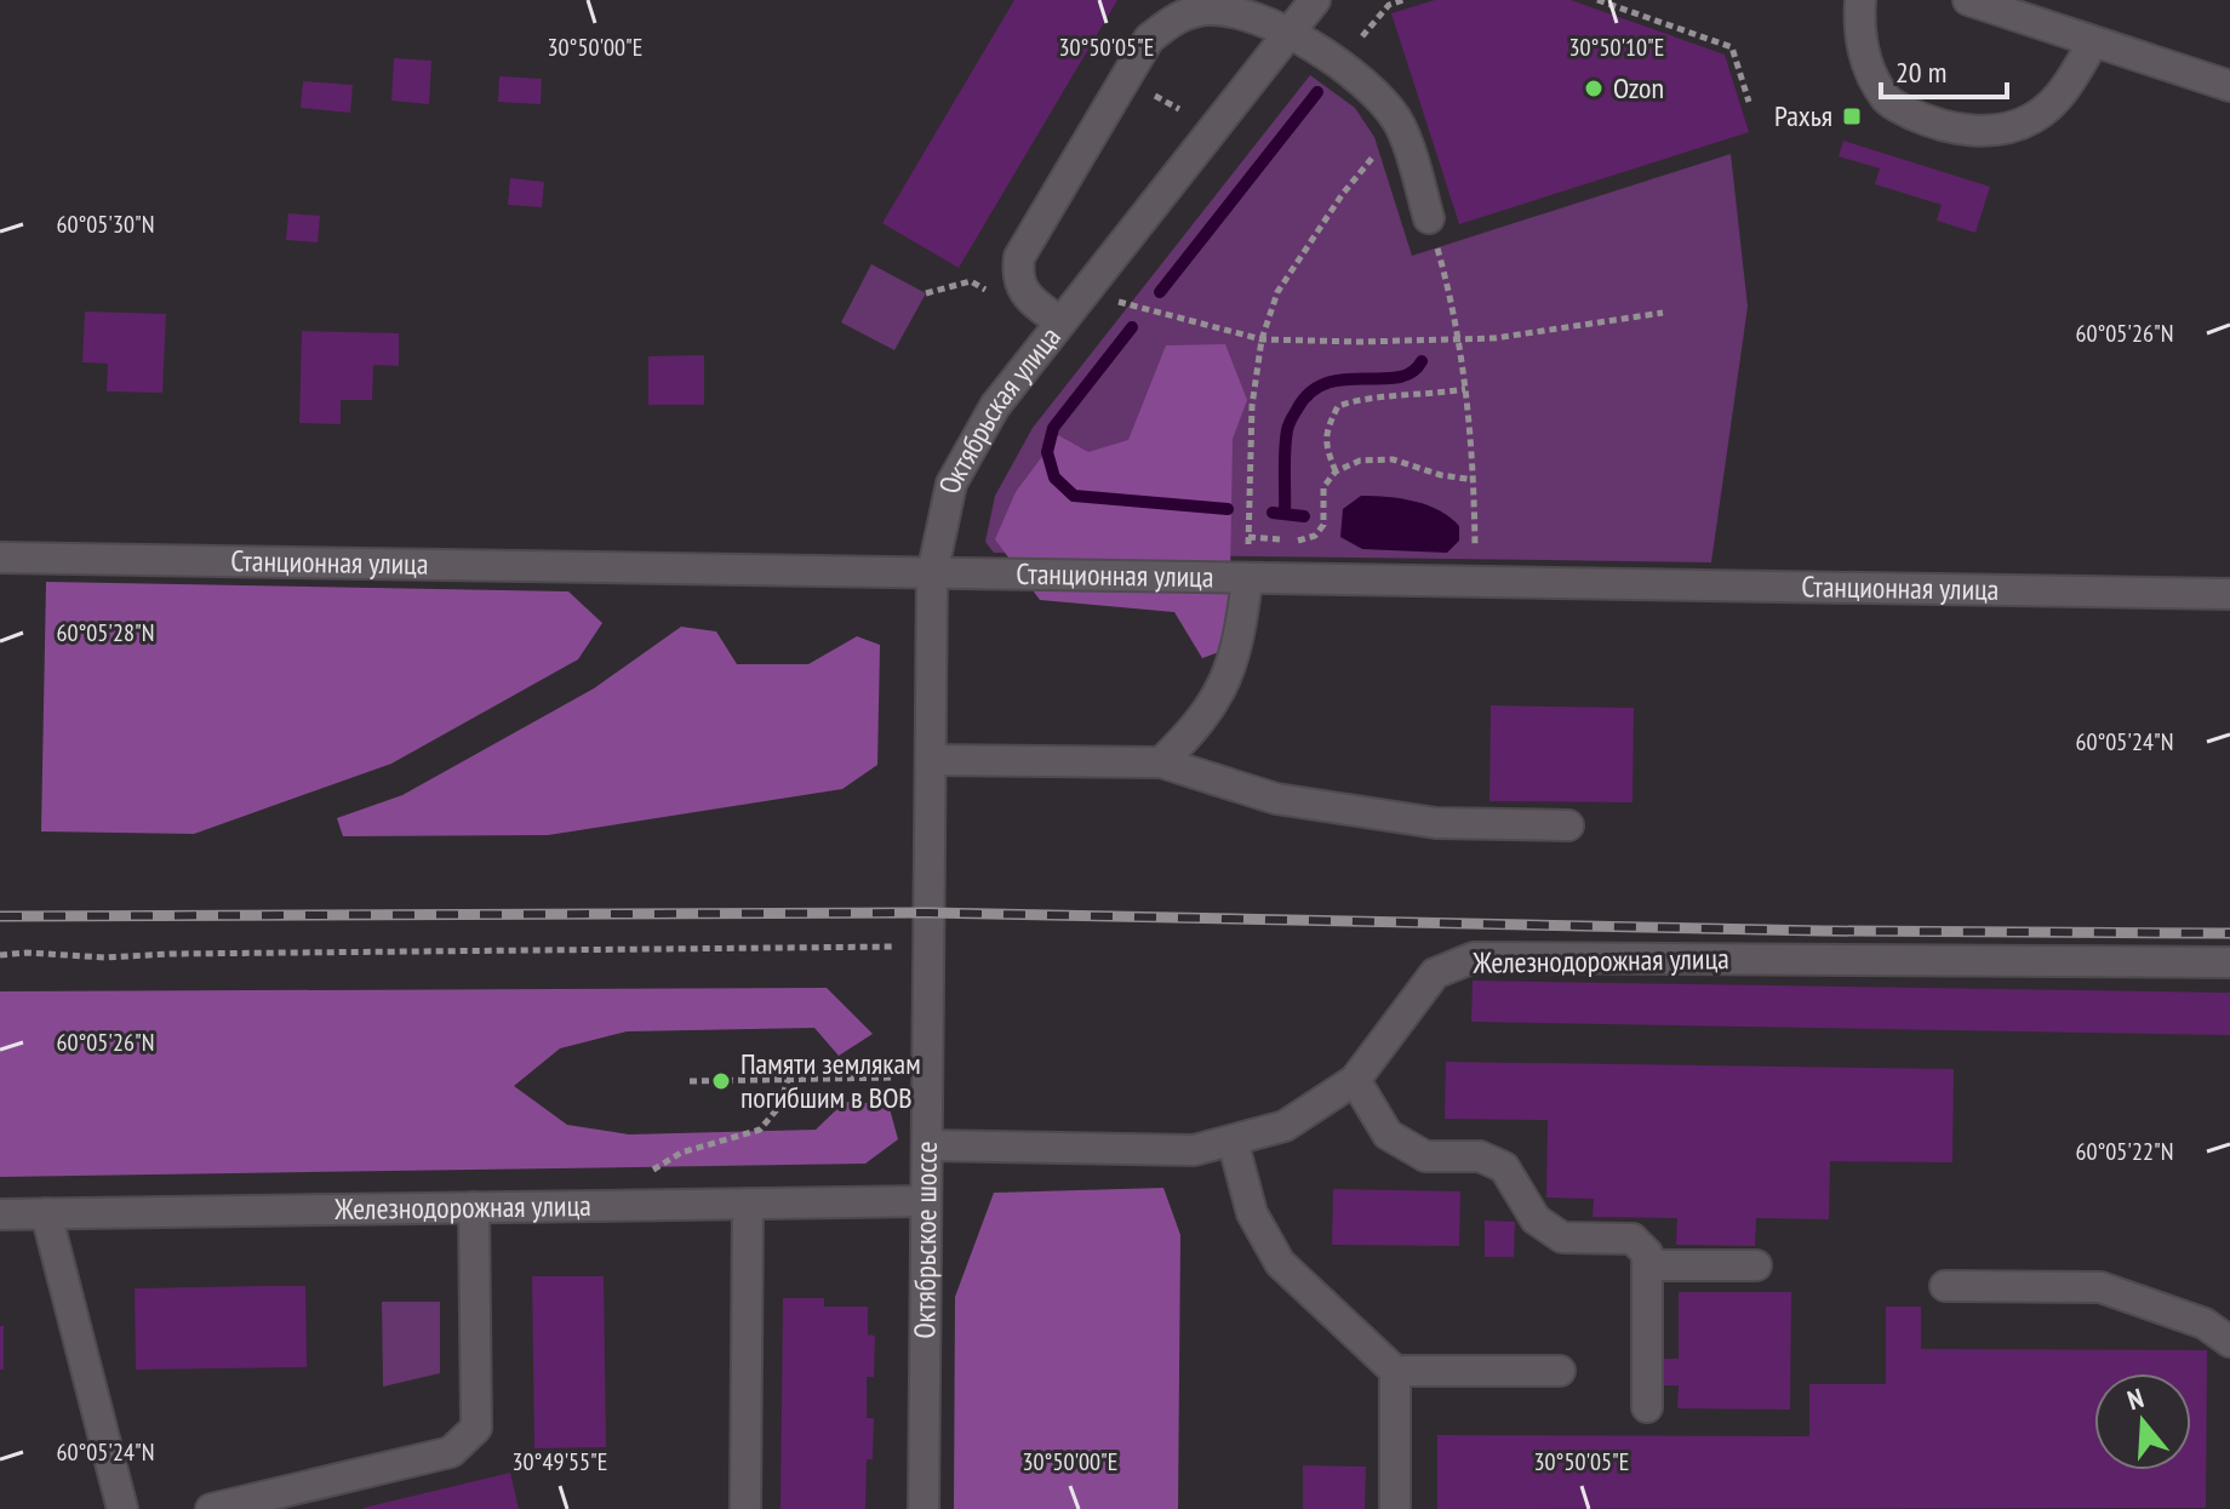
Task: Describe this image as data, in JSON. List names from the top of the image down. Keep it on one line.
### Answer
{"streets":{"street":["Октябрьская улица","Станционная улица","Железнодорожная улица","Октябрьское шоссе"]},"crossings":[["Октябрьская улица","Станционная улица"],["Октябрьская улица","Октябрьское шоссе"],["Железнодорожная улица","Октябрьское шоссе"]],"places":{"other":["Ozon","Памяти землякам погибшим в ВОВ"],"transit":["Рахья"]},"scale_bar":"20 m","north":"top","coordinates":["30°50'00\"E","30°50'05\"E","30°50'10\"E","60°05'30\"N","60°05'26\"N","60°05'28\"N","60°05'24\"N","60°05'22\"N","30°49'55\"E"]}
